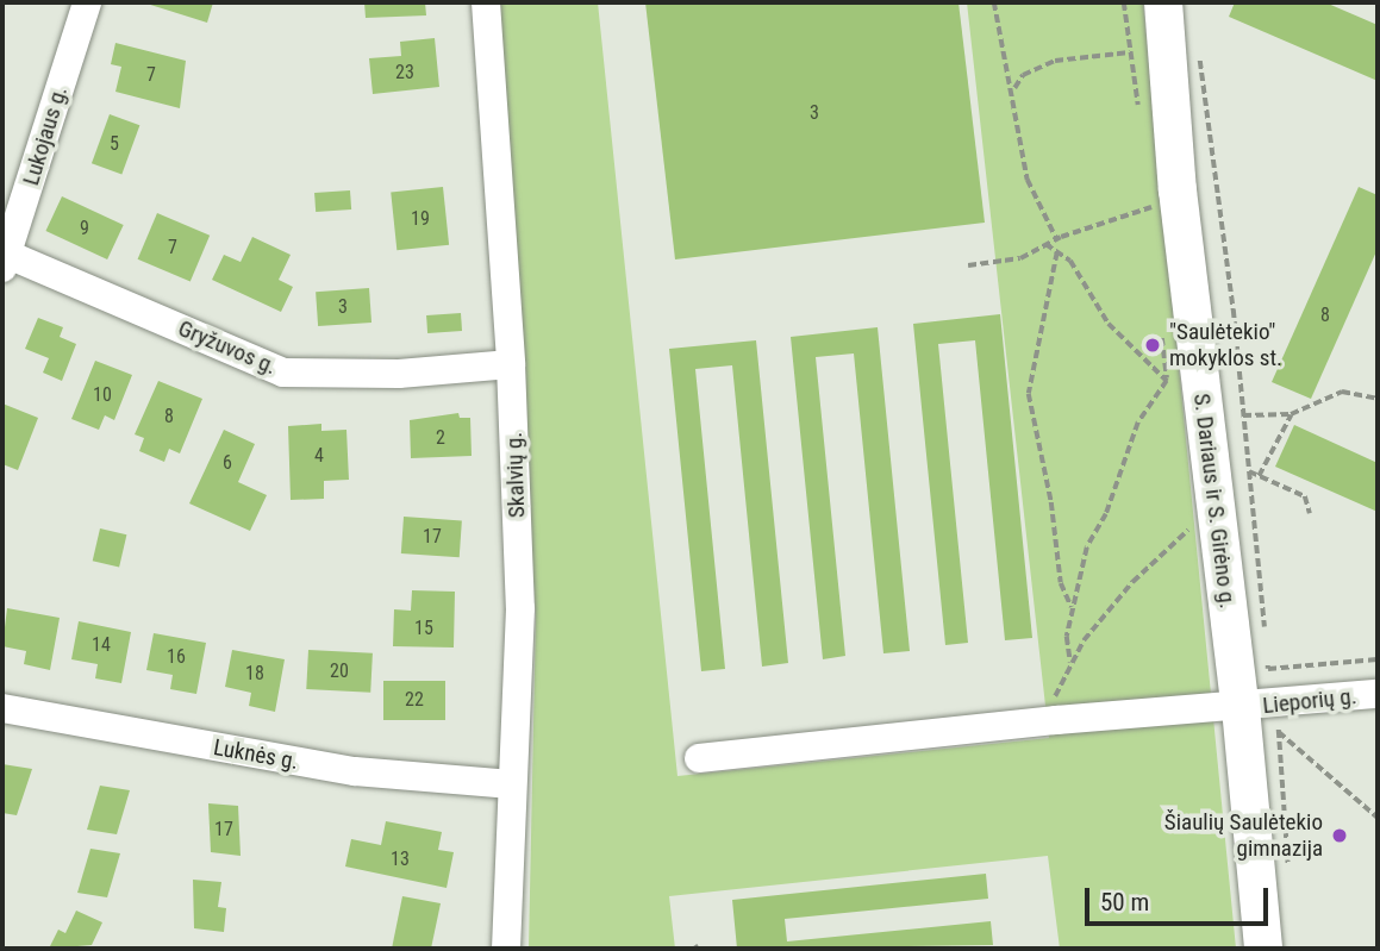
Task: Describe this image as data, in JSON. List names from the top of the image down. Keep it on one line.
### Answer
{"streets":{"street":["Lukojaus g.","Gryžuvos g.","Skalvių g.","S. Dariaus ir S. Girėno g.","Lieporių g.","Luknės g."]},"crossings":[["Lukojaus g.","Gryžuvos g."],["Gryžuvos g.","Skalvių g."],["Skalvių g.","Luknės g."],["S. Dariaus ir S. Girėno g.","Lieporių g."]],"places":["\"Saulėtekio\" mokyklos st.","Šiaulių Saulėtekio gimnazija"],"house_numbers":["23","7","3","5","19","9","7","3","8","10","8","2","4","6","17","15","14","16","20","18","22","17","13"],"scale_bar":"50 m"}
